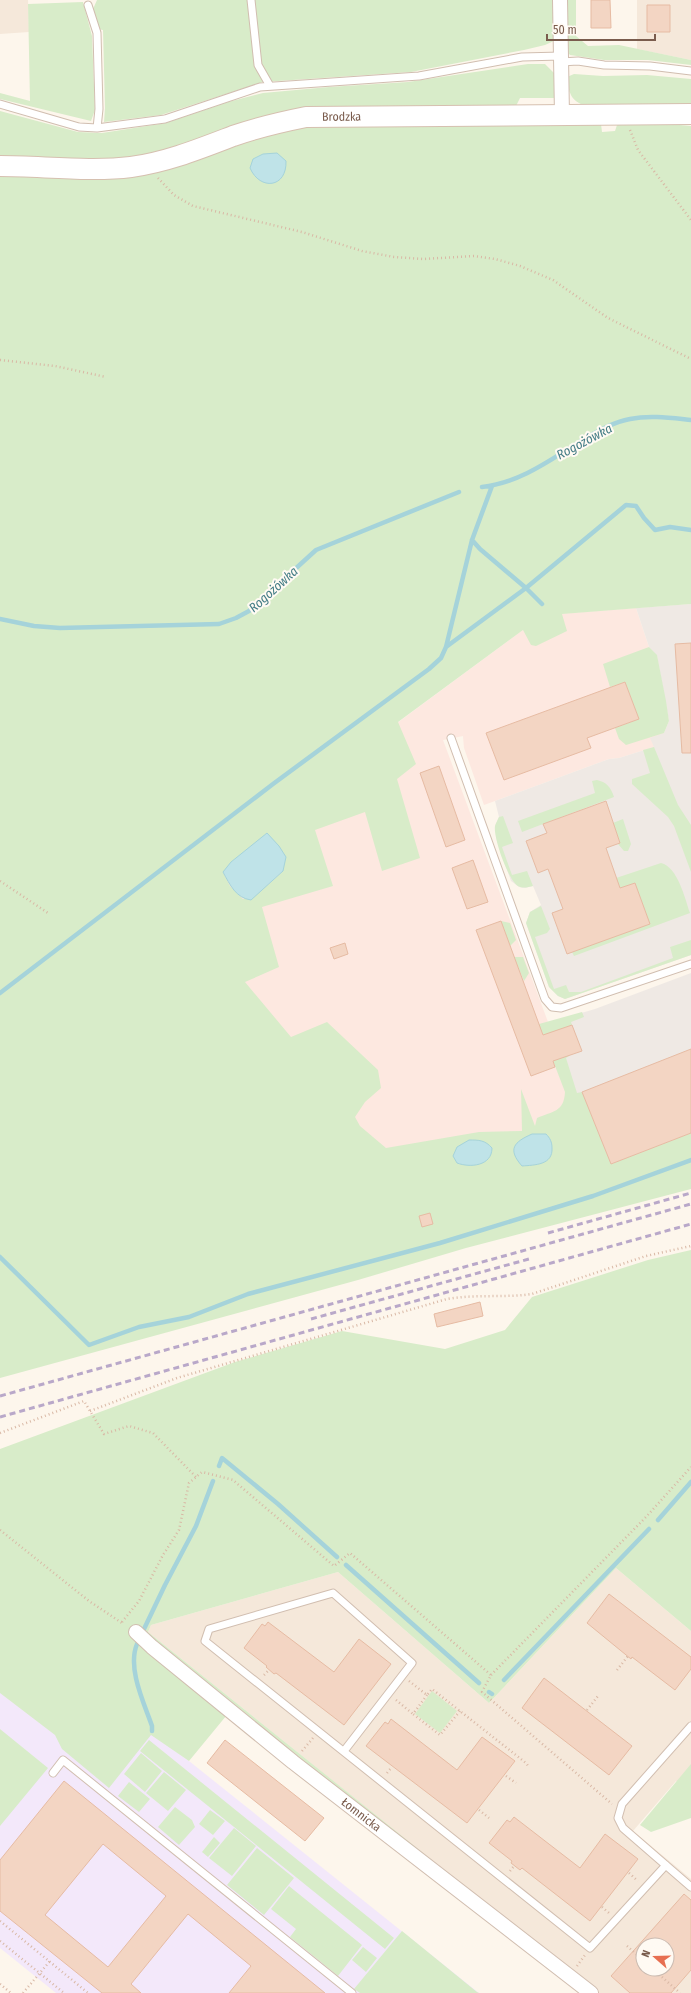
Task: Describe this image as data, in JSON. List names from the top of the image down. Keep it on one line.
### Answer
{"streets":{"street":["Brodzka","Łomnicka"]},"water":["Rogożówka"],"scale_bar":"50 m","north":"left"}
